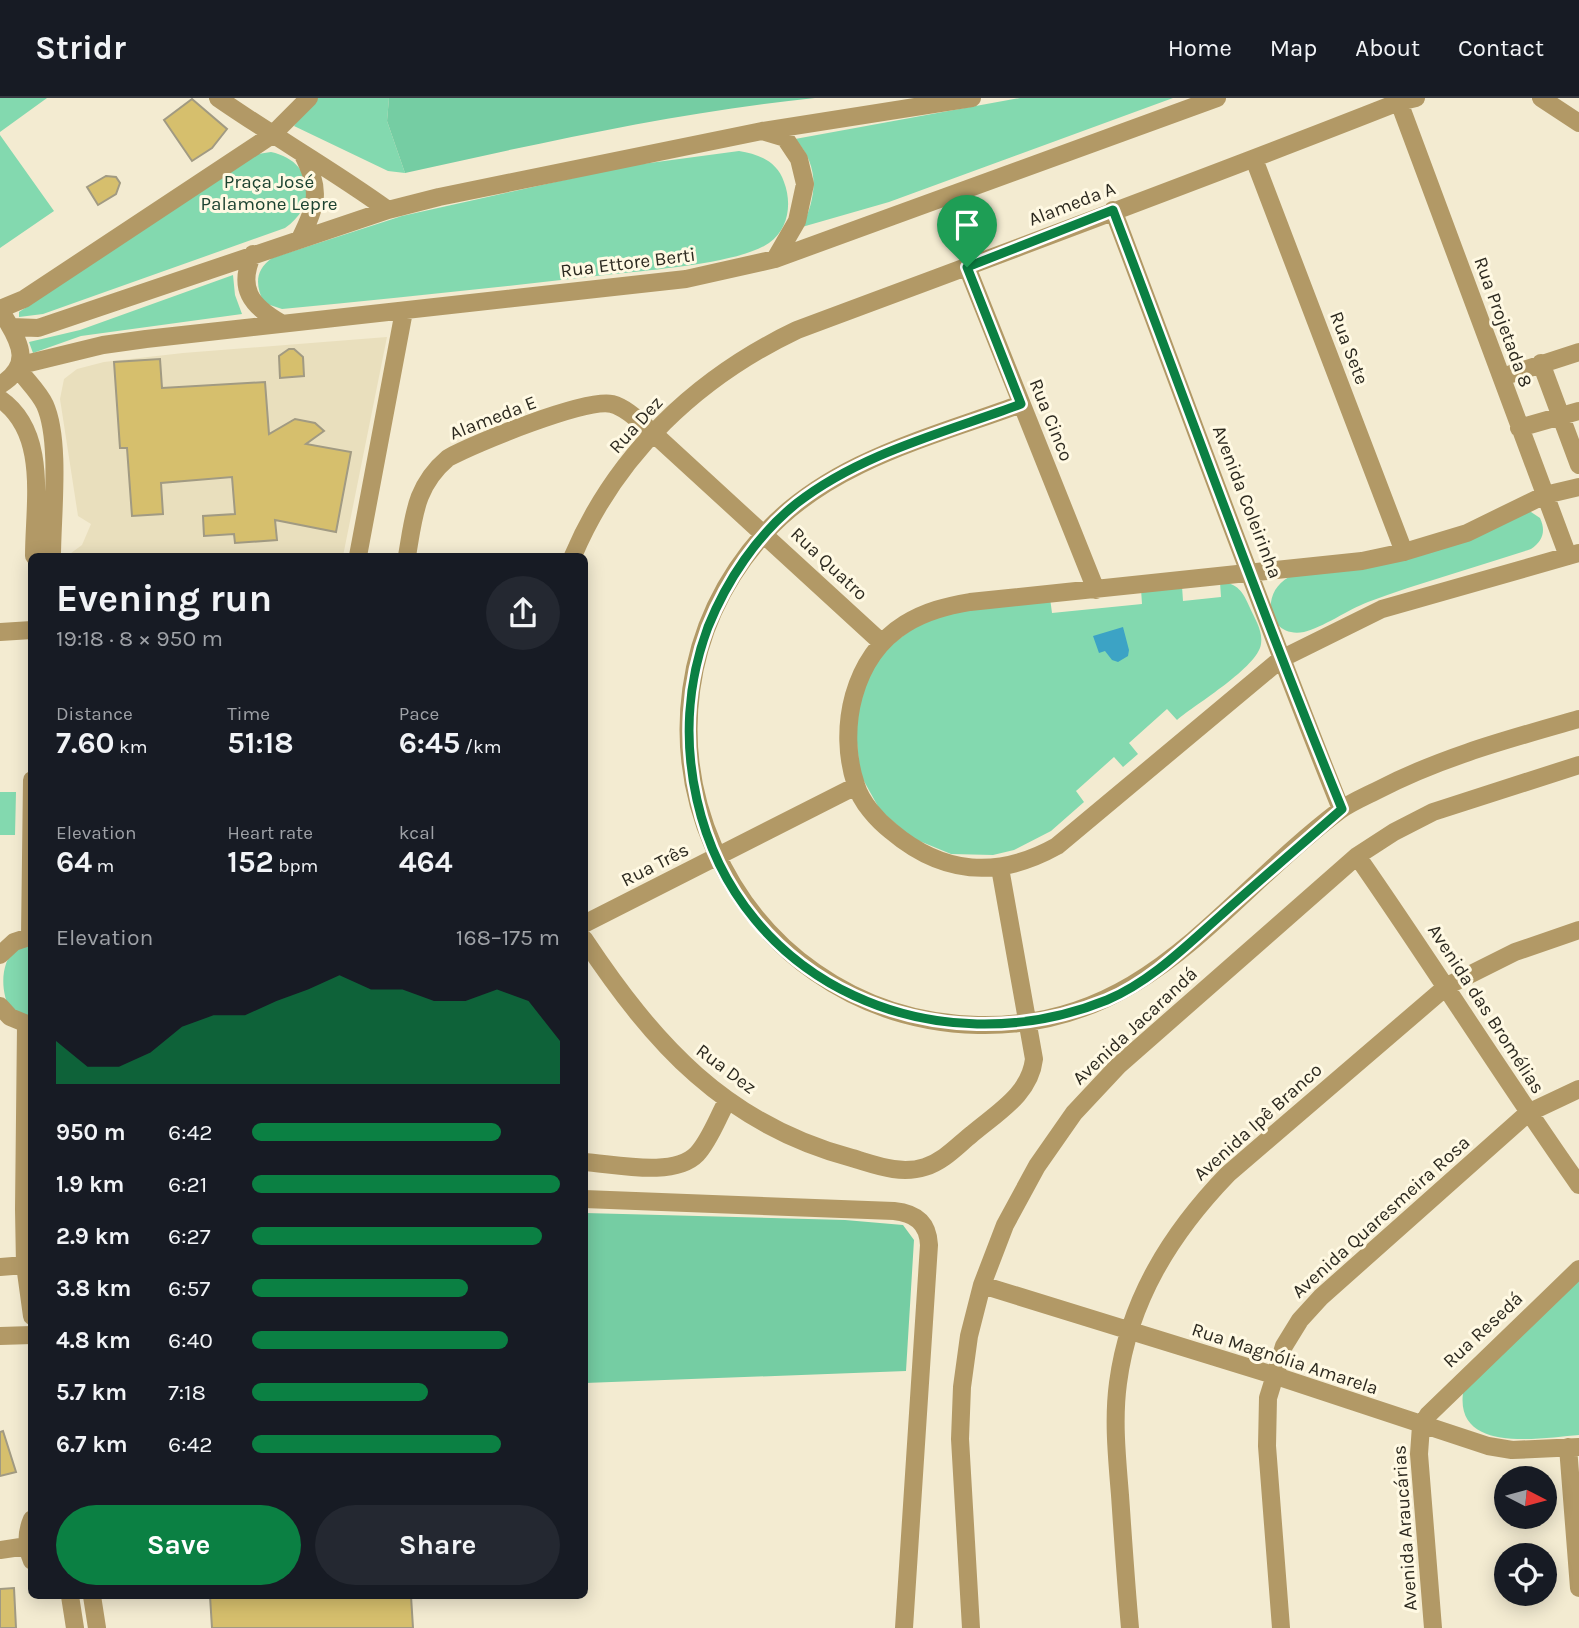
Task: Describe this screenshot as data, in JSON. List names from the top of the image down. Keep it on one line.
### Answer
{"streets":{"street":["Alameda A","Rua Ettore Berti","Rua Projetada 8","Rua Sete","Alameda E","Rua Cinco","Rua Dez","Avenida Coleirinha","Rua Quatro","Rua Três","Avenida das Bromélias","Avenida Jacarandá","Avenida Ipê Branco","Avenida Quaresmeira Rosa","Rua Resedá","Rua Magnólia Amarela","Avenida Araucárias"]},"crossings":[["Alameda A","Rua Projetada 8"],["Alameda A","Rua Sete"],["Alameda A","Rua Cinco"],["Alameda A","Rua Dez"],["Alameda A","Avenida Coleirinha"],["Alameda E","Rua Dez"],["Alameda E","Rua Quatro"],["Rua Dez","Rua Quatro"],["Avenida das Bromélias","Avenida Jacarandá"],["Avenida das Bromélias","Avenida Ipê Branco"],["Avenida das Bromélias","Avenida Quaresmeira Rosa"],["Avenida Jacarandá","Rua Magnólia Amarela"],["Avenida Ipê Branco","Rua Magnólia Amarela"],["Avenida Quaresmeira Rosa","Rua Magnólia Amarela"],["Rua Resedá","Rua Magnólia Amarela"],["Rua Resedá","Avenida Araucárias"],["Rua Magnólia Amarela","Avenida Araucárias"]],"parks":["Praça José Palamone Lepre"],"north":"right","page":{"header":"Stridr","nav":["Home","Map","About","Contact"],"heading":["Evening run","19:18 · 8 × 950 m"],"stats":[["Distance","7.60 km"],["Time","51:18"],["Pace","6:45 /km"],["Elevation","64 m"],["Heart rate","152 bpm"],["kcal","464"]],"chart":["Elevation","168–175 m"],"list":[{"name":"950 m","note":"6:42"},{"name":"1.9 km","note":"6:21"},{"name":"2.9 km","note":"6:27"},{"name":"3.8 km","note":"6:57"},{"name":"4.8 km","note":"6:40"},{"name":"5.7 km","note":"7:18"},{"name":"6.7 km","note":"6:42"}],"buttons":["Save","Share"]}}
